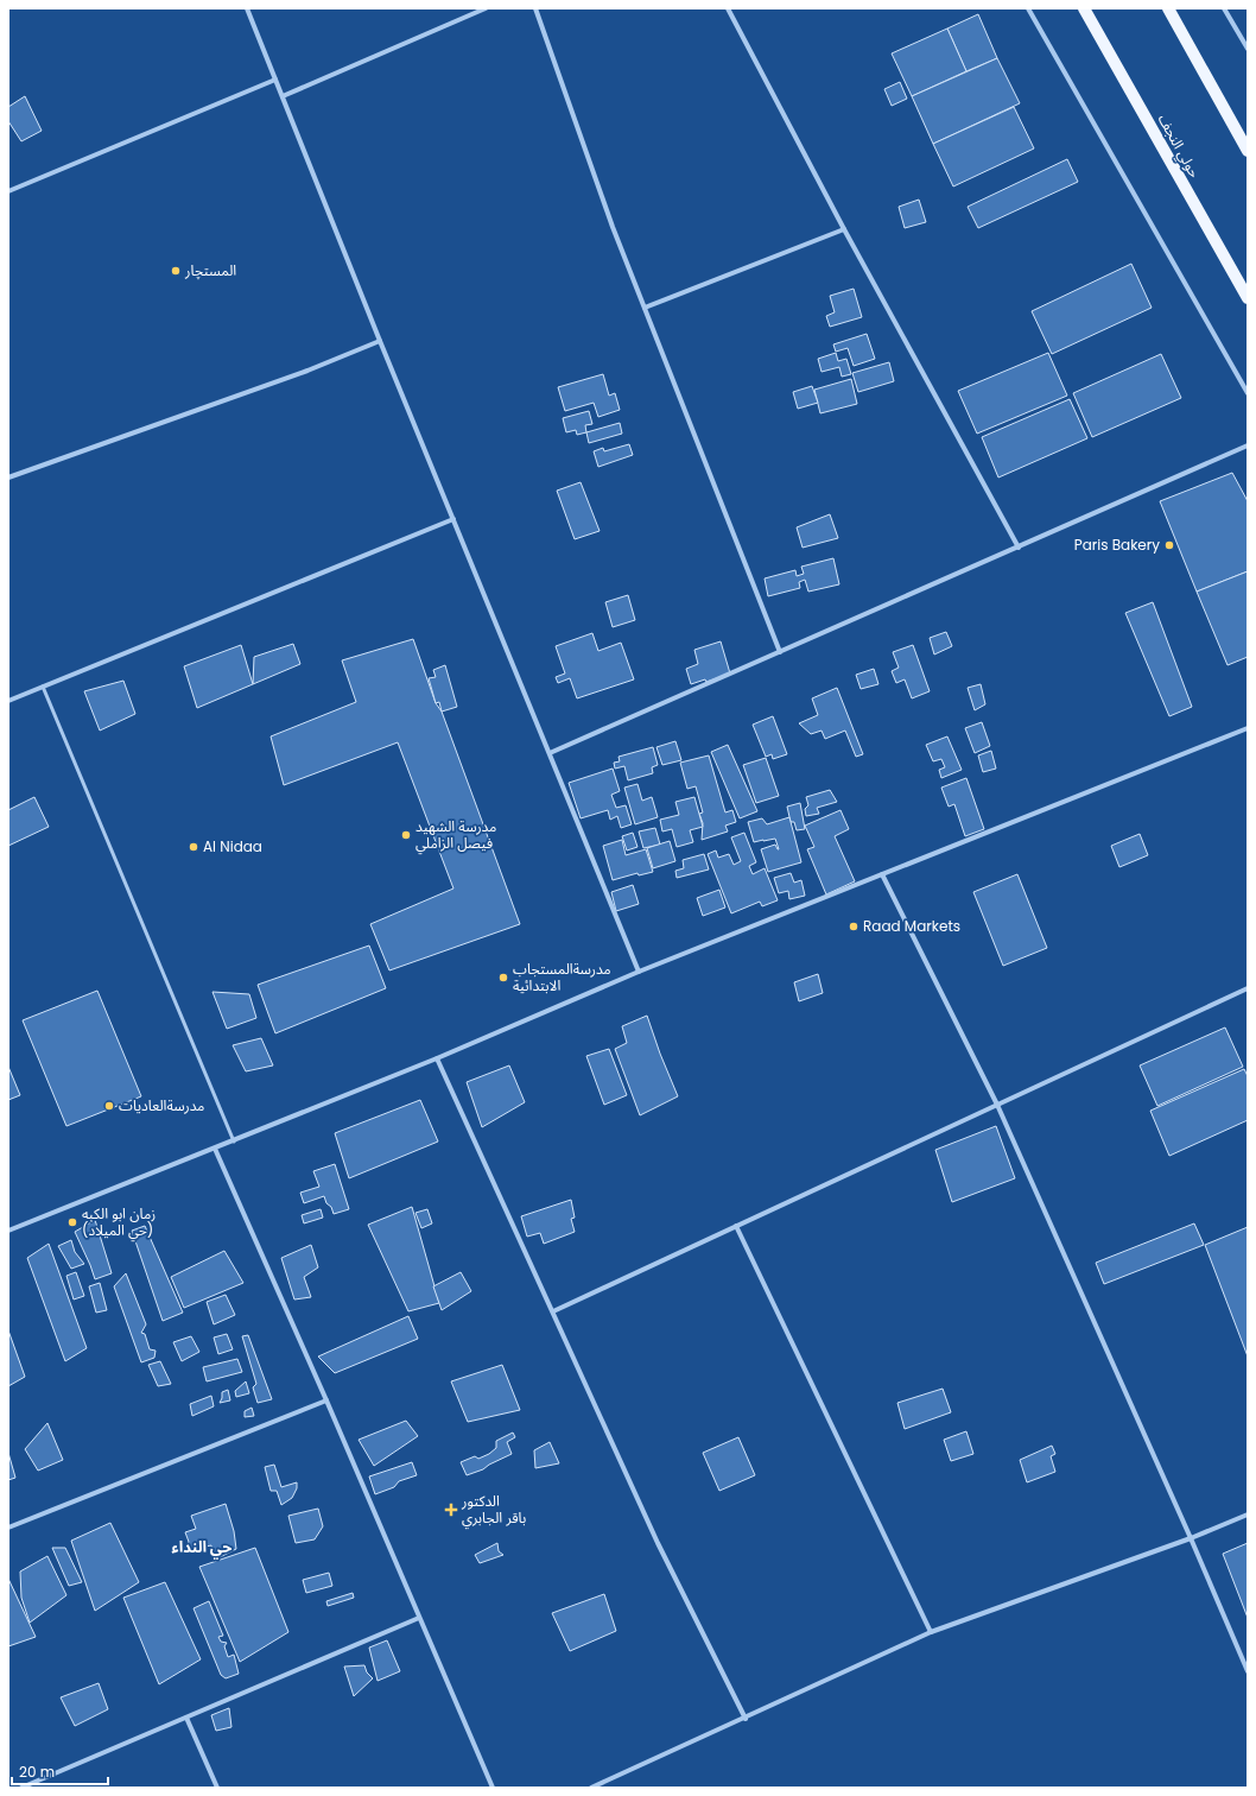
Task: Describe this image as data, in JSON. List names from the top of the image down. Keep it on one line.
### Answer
{"streets":{"main road":["حولي النجف"]},"districts":["حي النداء"],"places":{"other":["المستچار","Paris Bakery","مدرسة الشهيد فيصل الزاملي","Al Nidaa","Raad Markets","مدرسةالمستجاب الابتدائية","مدرسةالعاديات","زمان ابو الكبه (حي الميلاد)"],"health":["الدكتور باقر الجابري"]},"scale_bar":"20 m"}
